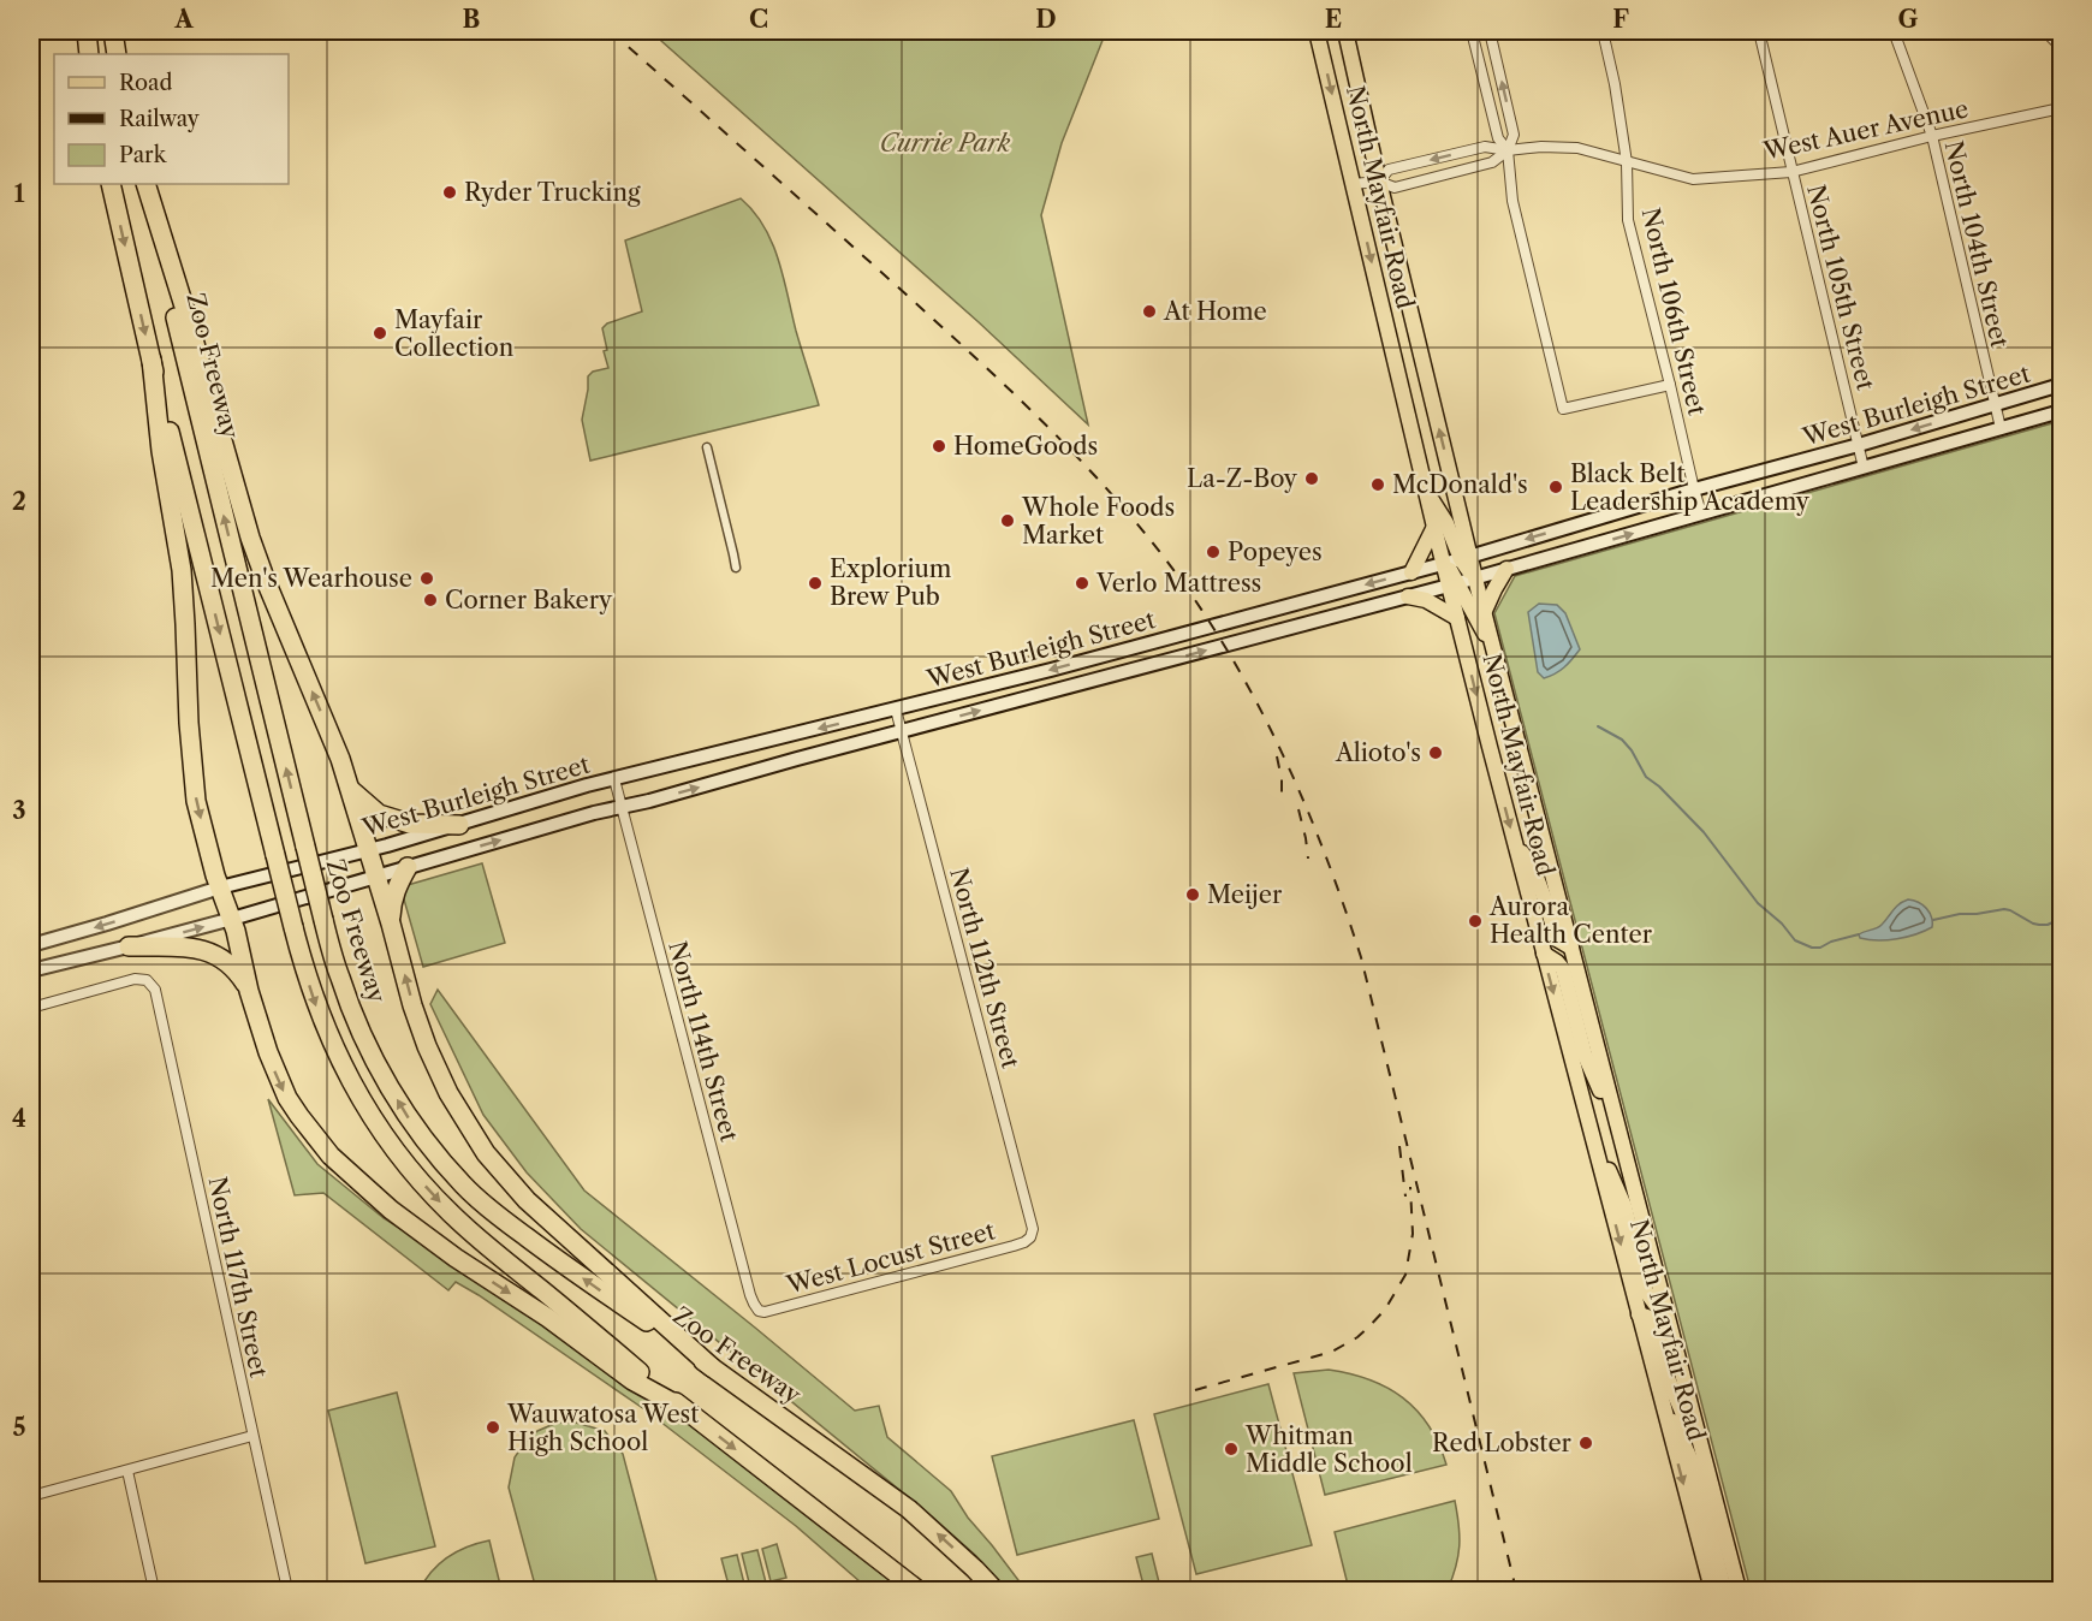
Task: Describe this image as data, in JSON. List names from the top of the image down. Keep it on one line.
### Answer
{"streets":{"highway":["Zoo Freeway"],"main road":["North Mayfair Road","West Burleigh Street"],"street":["West Auer Avenue","North 104th Street","North 105th Street","North 106th Street","North 112th Street","North 114th Street","West Locust Street","North 117th Street"]},"crossings":[["West Auer Avenue","North Mayfair Road"],["West Auer Avenue","North 104th Street"],["West Auer Avenue","North 105th Street"],["West Auer Avenue","North 106th Street"],["North Mayfair Road","West Burleigh Street"],["North 104th Street","West Burleigh Street"],["North 105th Street","West Burleigh Street"],["North 106th Street","West Burleigh Street"],["West Burleigh Street","North 112th Street"],["West Burleigh Street","North 114th Street"],["North 112th Street","West Locust Street"],["North 114th Street","West Locust Street"]],"parks":["Currie Park"],"places":["Ryder Trucking","At Home","Mayfair Collection","HomeGoods","La-Z-Boy","McDonald's","Black Belt Leadership Academy","Whole Foods Market","Popeyes","Men's Wearhouse","Explorium Brew Pub","Verlo Mattress","Corner Bakery","Alioto's","Meijer","Aurora Health Center","Wauwatosa West High School","Red Lobster","Whitman Middle School"],"legend":["Road","Railway","Park"],"grid":{"columns":["A","B","C","D","E","F","G"],"rows":["1","2","3","4","5"]}}
